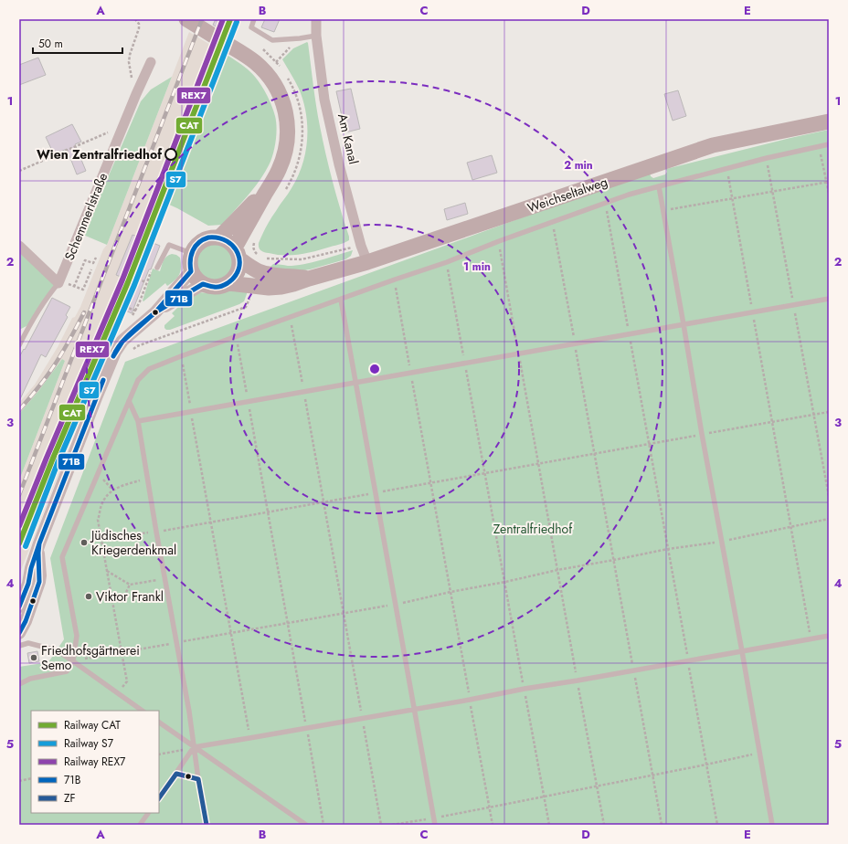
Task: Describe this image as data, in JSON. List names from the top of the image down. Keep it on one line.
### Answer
{"streets":{"main road":["Weichseltalweg"],"street":["Am Kanal","Schemmerlstraße"]},"crossings":[["Am Kanal","Weichseltalweg"]],"parks":["Zentralfriedhof"],"places":["Wien Zentralfriedhof","Jüdisches Kriegerdenkmal","Viktor Frankl","Friedhofsgärtnerei Semo"],"lines":["rail line CAT","rail line REX7","rail line S7","transit line 71B","transit line ZF"],"legend":["Railway CAT","Railway S7","Railway REX7","71B","ZF"],"scale_bar":"50 m","grid":{"columns":["A","B","C","D","E"],"rows":["1","2","3","4","5"]},"rings":["2 min","1 min"]}
